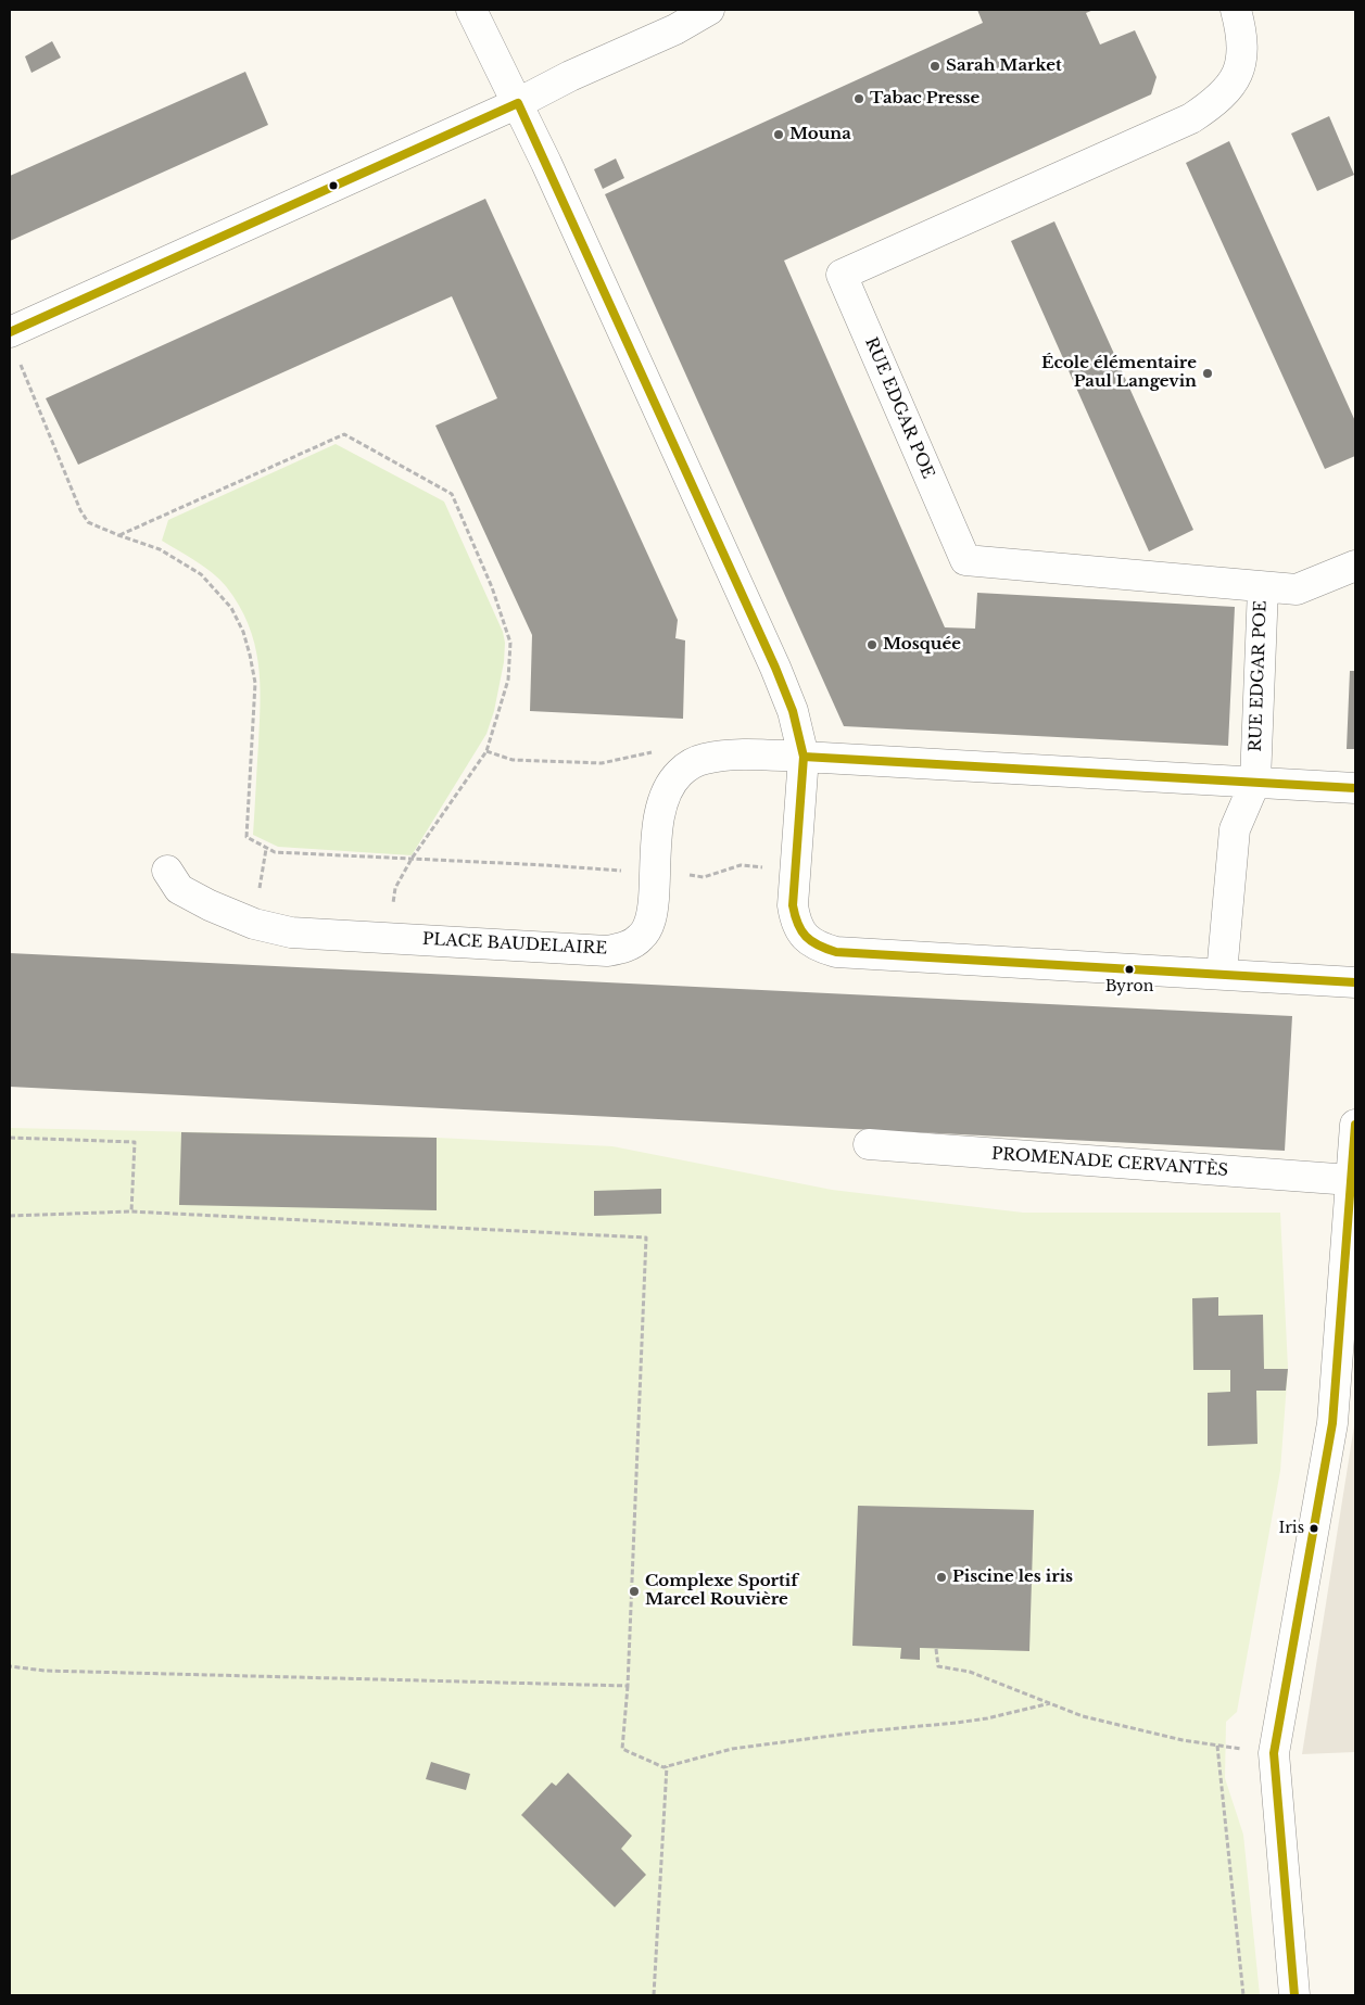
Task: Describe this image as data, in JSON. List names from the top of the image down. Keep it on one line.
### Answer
{"streets":{"street":["RUE EDGAR POE","PLACE BAUDELAIRE","PROMENADE CERVANTÈS"]},"crossings":[["RUE EDGAR POE","PLACE BAUDELAIRE"]],"places":["Sarah Market","Tabac Presse","Mouna","École élémentaire Paul Langevin","Mosquée","Byron","Iris","Piscine les iris","Complexe Sportif Marcel Rouvière"]}
